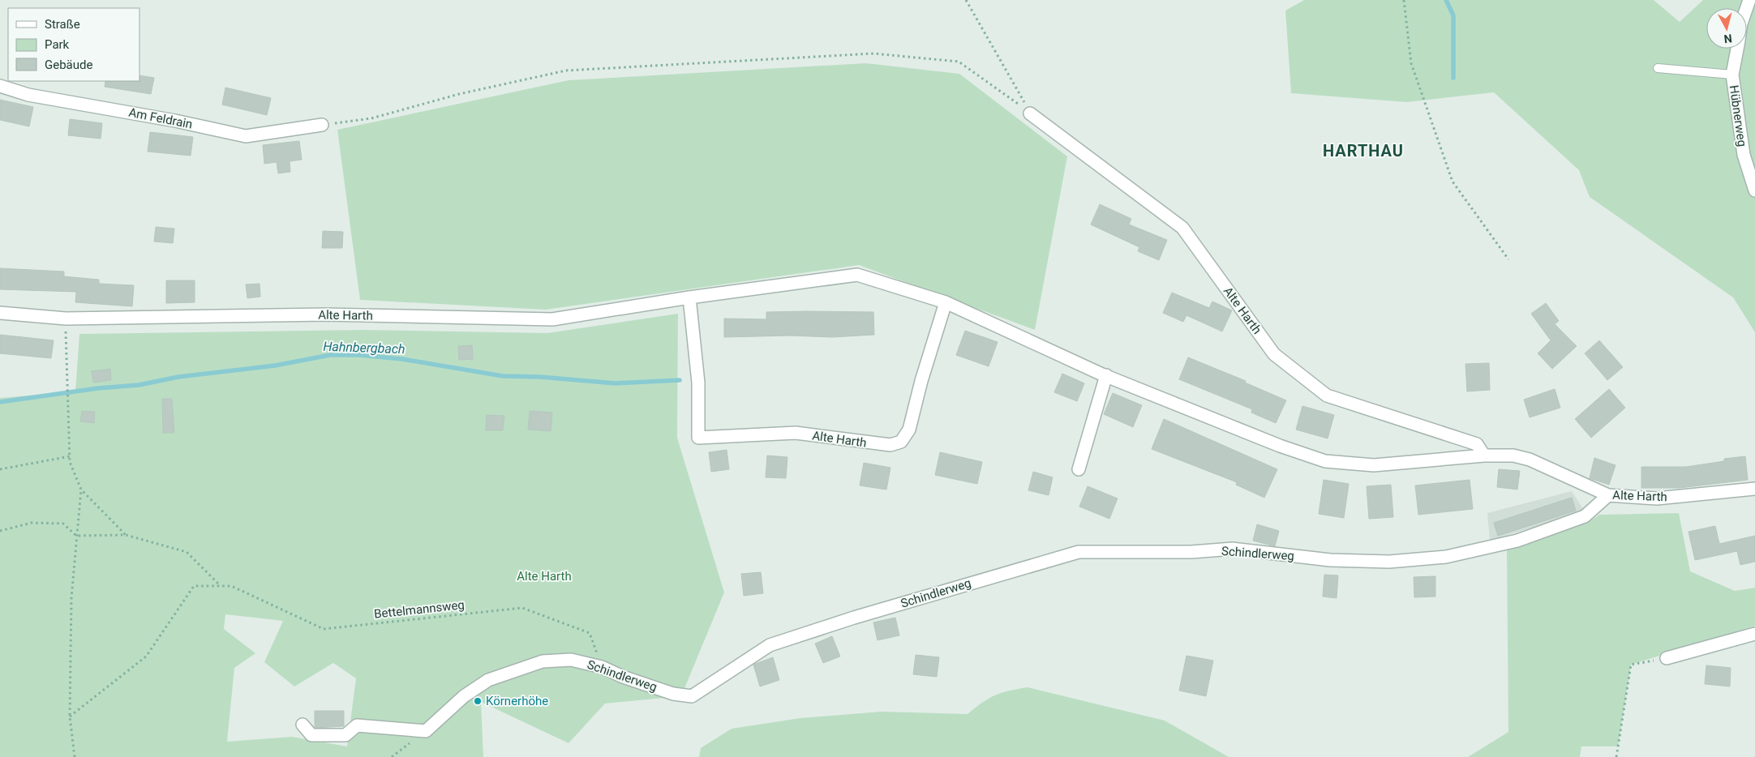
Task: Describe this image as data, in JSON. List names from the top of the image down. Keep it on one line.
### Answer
{"streets":{"street":["Hübnerweg","Am Feldrain","Alte Harth","Schindlerweg"],"path":["Bettelmannsweg"]},"crossings":[["Alte Harth","Schindlerweg"],["Schindlerweg","Bettelmannsweg"]],"districts":["HARTHAU"],"water":["Hahnbergbach"],"parks":["Alte Harth"],"places":["Körnerhöhe"],"legend":["Straße","Park","Gebäude"],"north":"bottom"}
